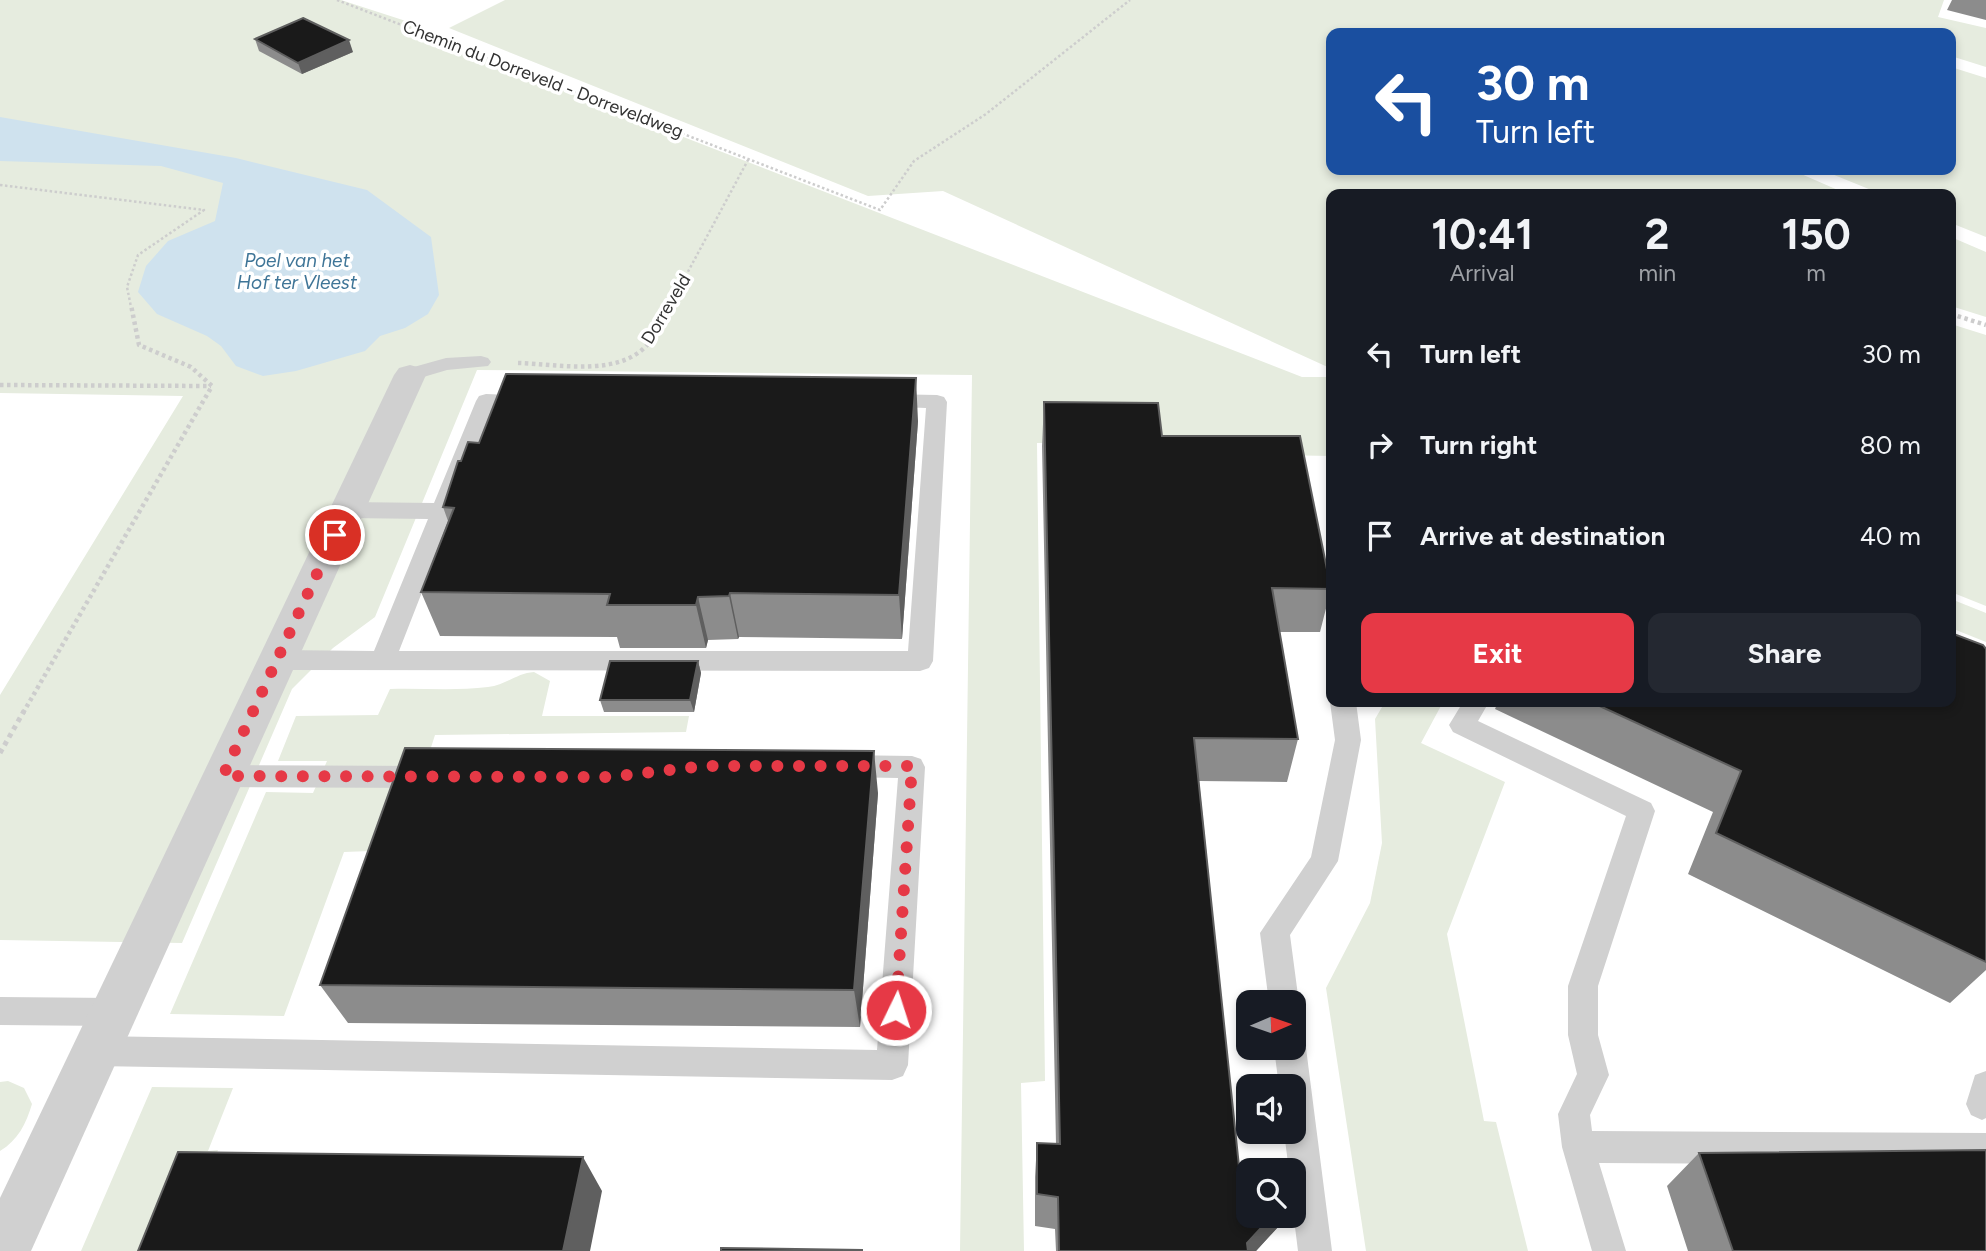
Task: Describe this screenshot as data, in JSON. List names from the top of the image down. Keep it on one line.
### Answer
{"streets":{"path":["Chemin du Dorreveld - Dorreveldweg","Dorreveld"]},"crossings":[["Chemin du Dorreveld - Dorreveldweg","Dorreveld"]],"water":["Poel van het Hof ter Vleest"],"north":"right","page":{"turn":["30 m","Turn left"],"eta":["10:41","Arrival","2","min","150","m"],"list":[{"name":"Turn left","value":"30 m"},{"name":"Turn right","value":"80 m"},{"name":"Arrive at destination","value":"40 m"}],"buttons":["Exit","Share"]}}
